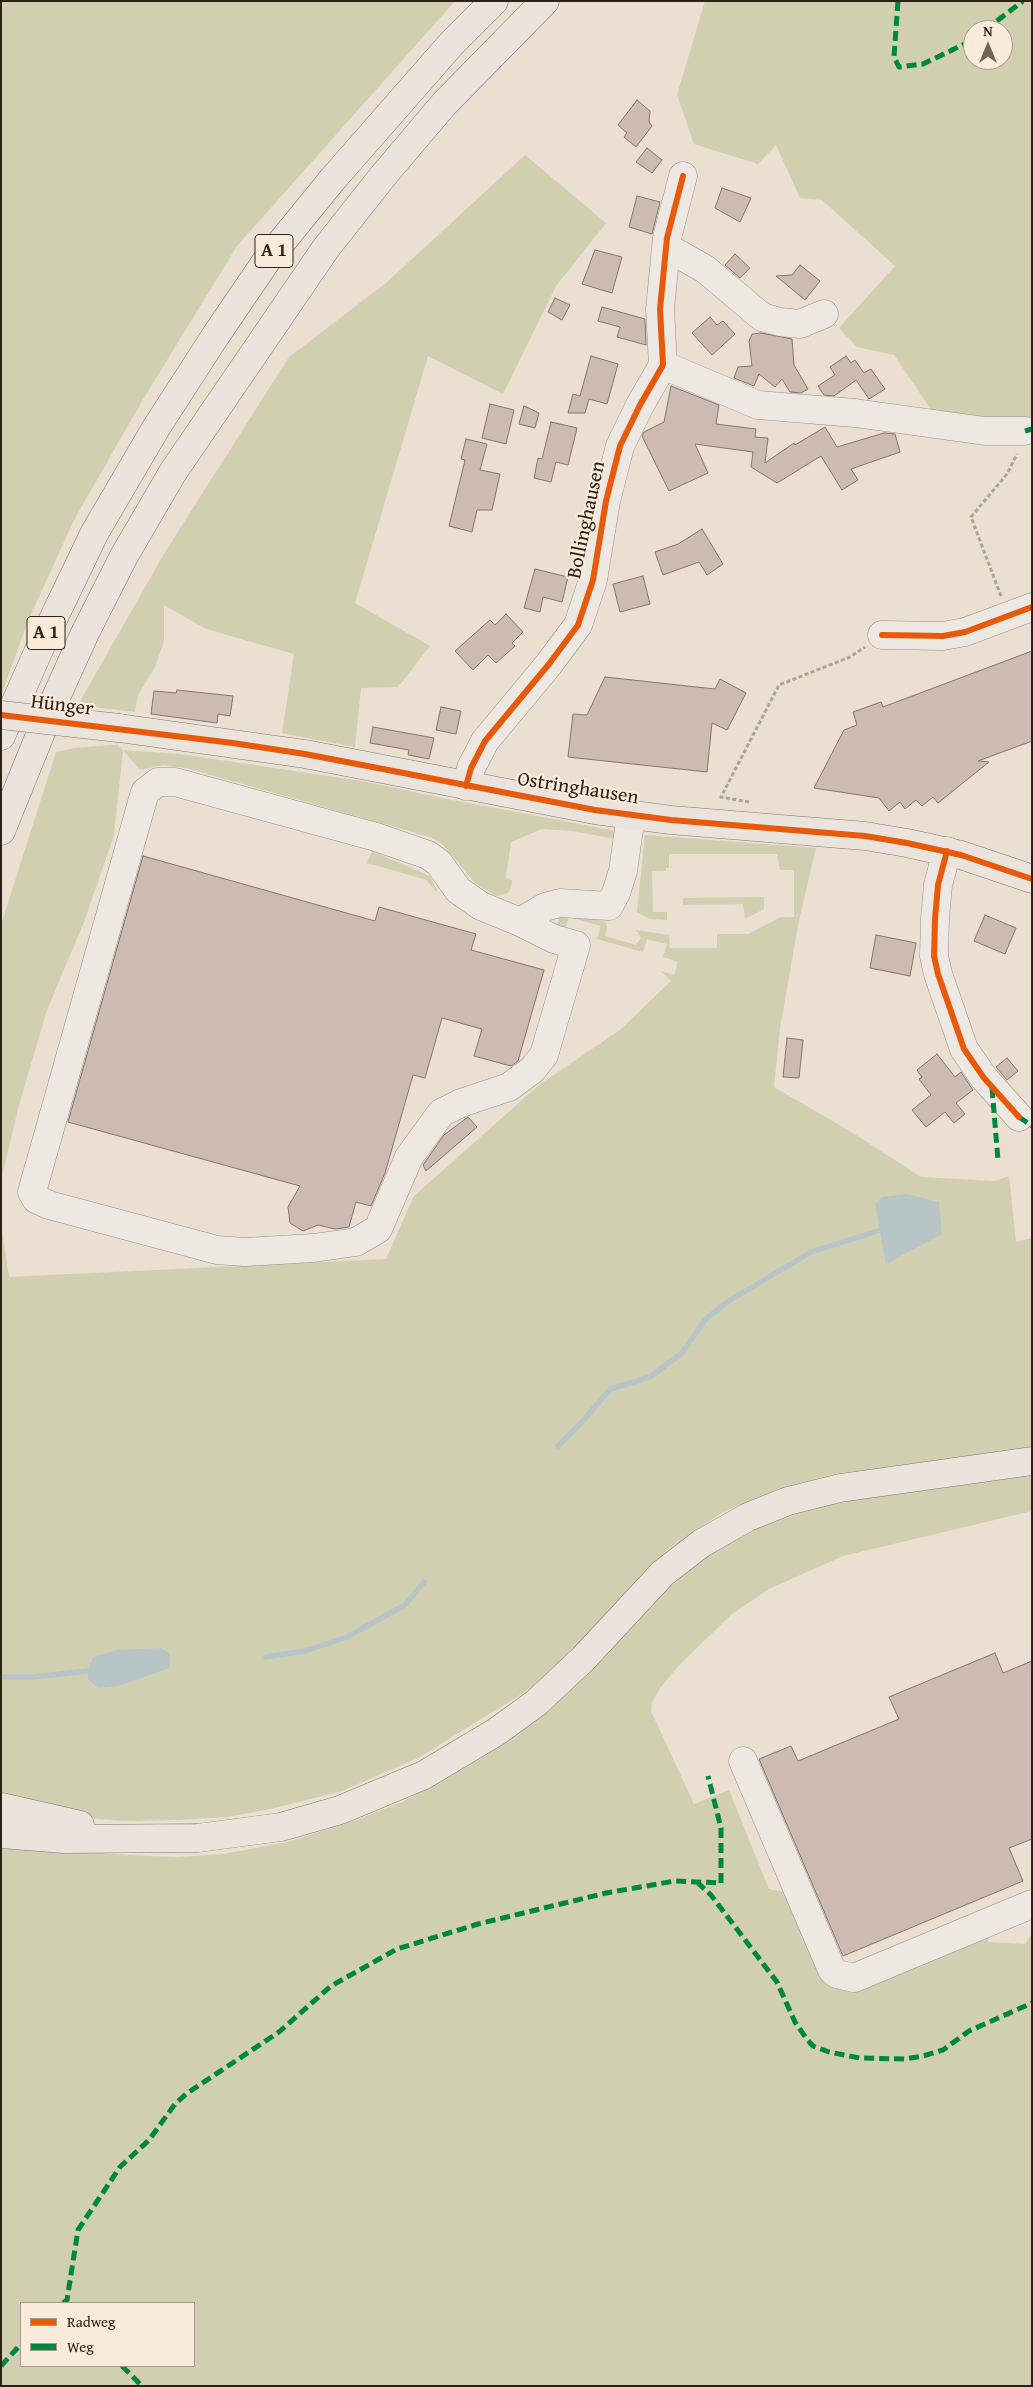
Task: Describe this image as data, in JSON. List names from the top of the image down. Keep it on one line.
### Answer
{"streets":{"main road":["A 1","Hünger","Ostringhausen"],"street":["Bollinghausen"]},"crossings":[["Bollinghausen","Ostringhausen"],["Hünger","Ostringhausen"]],"legend":["Radweg","Weg"],"north":"top"}
